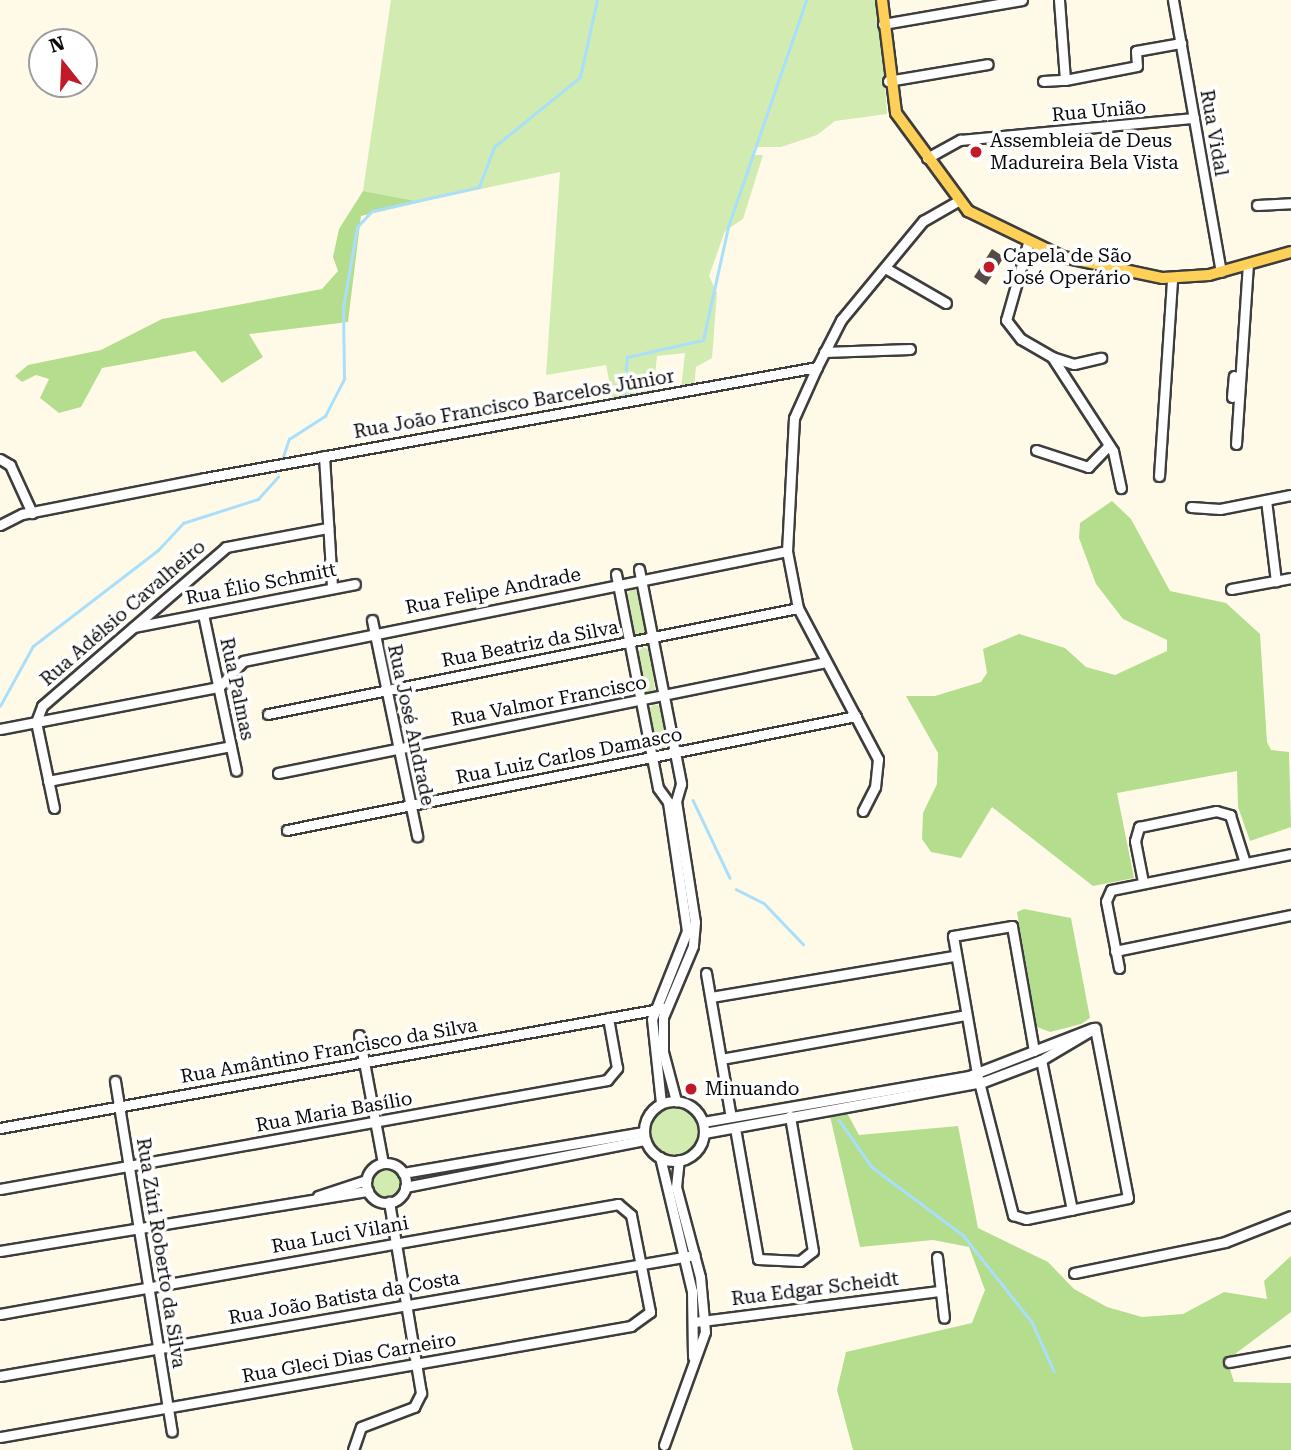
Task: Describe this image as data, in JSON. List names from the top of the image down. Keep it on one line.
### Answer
{"streets":{"street":["Rua União","Rua Vidal","Rua João Francisco Barcelos Júnior","Rua Élio Schmitt","Rua Felipe Andrade","Rua Adélsio Cavalheiro","Rua Beatriz da Silva","Rua Palmas","Rua Valmor Francisco","Rua José Andrade","Rua Luiz Carlos Damasco","Rua Amântino Francisco da Silva","Rua Maria Basílio","Rua Luci Vilani","Rua Zúri Roberto da Silva","Rua Edgar Scheidt","Rua João Batista da Costa","Rua Gleci Dias Carneiro"]},"crossings":[["Rua União","Rua Vidal"],["Rua Élio Schmitt","Rua Adélsio Cavalheiro"],["Rua Élio Schmitt","Rua Palmas"],["Rua Felipe Andrade","Rua Palmas"],["Rua Felipe Andrade","Rua José Andrade"],["Rua Beatriz da Silva","Rua José Andrade"],["Rua Valmor Francisco","Rua José Andrade"],["Rua José Andrade","Rua Luiz Carlos Damasco"],["Rua Amântino Francisco da Silva","Rua Maria Basílio"],["Rua Amântino Francisco da Silva","Rua Zúri Roberto da Silva"],["Rua Maria Basílio","Rua Zúri Roberto da Silva"],["Rua Luci Vilani","Rua Zúri Roberto da Silva"],["Rua Luci Vilani","Rua João Batista da Costa"],["Rua Luci Vilani","Rua Gleci Dias Carneiro"],["Rua Zúri Roberto da Silva","Rua João Batista da Costa"],["Rua Zúri Roberto da Silva","Rua Gleci Dias Carneiro"],["Rua João Batista da Costa","Rua Gleci Dias Carneiro"]],"places":["Assembleia de Deus Madureira Bela Vista","Capela de São José Operário","Minuando"],"north":"top"}
